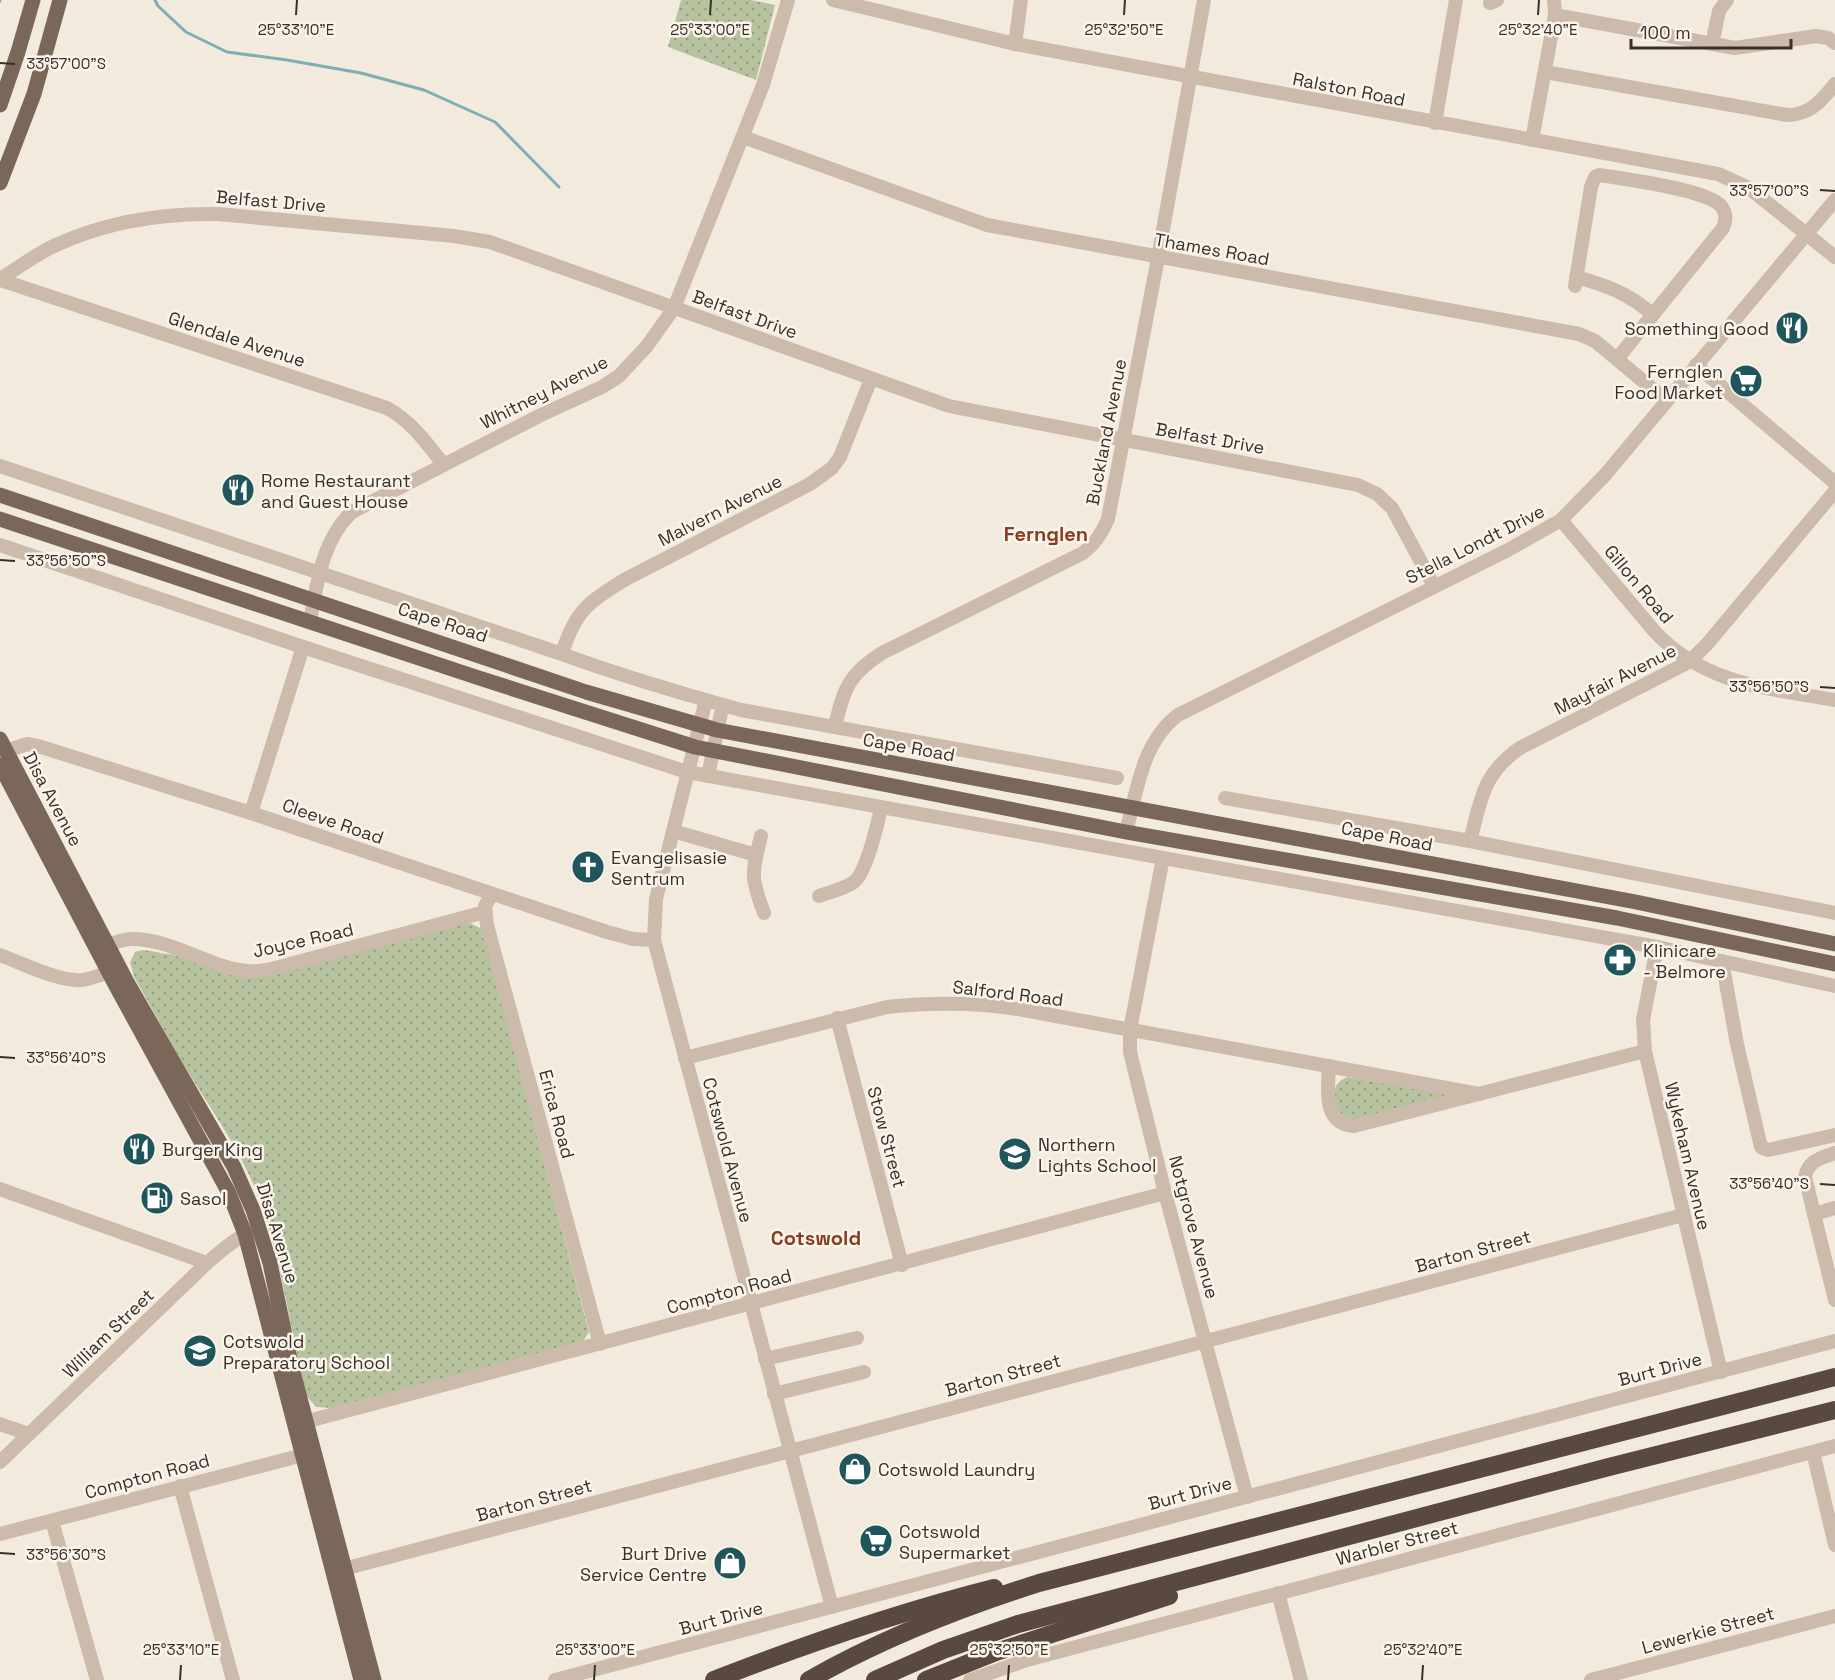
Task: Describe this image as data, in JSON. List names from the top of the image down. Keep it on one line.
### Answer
{"streets":{"main road":["Cape Road","Disa Avenue"],"street":["Ralston Road","Belfast Drive","Thames Road","Glendale Avenue","Whitney Avenue","Buckland Avenue","Malvern Avenue","Stella Londt Drive","Gillon Road","Mayfair Avenue","Cleeve Road","Joyce Road","Salford Road","Erica Road","Stow Street","Cotswold Avenue","Wykeham Avenue","Notgrove Avenue","Barton Street","Compton Road","William Street","Burt Drive","Warbler Street","Lewerkie Street"]},"crossings":[["Ralston Road","Buckland Avenue"],["Ralston Road","Stella Londt Drive"],["Belfast Drive","Glendale Avenue"],["Belfast Drive","Whitney Avenue"],["Belfast Drive","Buckland Avenue"],["Belfast Drive","Malvern Avenue"],["Belfast Drive","Stella Londt Drive"],["Thames Road","Whitney Avenue"],["Thames Road","Buckland Avenue"],["Thames Road","Stella Londt Drive"],["Glendale Avenue","Whitney Avenue"],["Whitney Avenue","Cape Road"],["Buckland Avenue","Cape Road"],["Malvern Avenue","Cape Road"],["Stella Londt Drive","Gillon Road"],["Stella Londt Drive","Cape Road"],["Gillon Road","Mayfair Avenue"],["Cape Road","Mayfair Avenue"],["Cape Road","Cotswold Avenue"],["Disa Avenue","Cleeve Road"],["Disa Avenue","Joyce Road"],["Disa Avenue","Barton Street"],["Disa Avenue","Compton Road"],["Disa Avenue","William Street"],["Cleeve Road","Cotswold Avenue"],["Joyce Road","Erica Road"],["Salford Road","Stow Street"],["Salford Road","Cotswold Avenue"],["Salford Road","Wykeham Avenue"],["Salford Road","Notgrove Avenue"],["Erica Road","Compton Road"],["Stow Street","Compton Road"],["Cotswold Avenue","Barton Street"],["Cotswold Avenue","Compton Road"],["Cotswold Avenue","Burt Drive"],["Wykeham Avenue","Barton Street"],["Wykeham Avenue","Burt Drive"],["Notgrove Avenue","Barton Street"],["Notgrove Avenue","Compton Road"],["Notgrove Avenue","Burt Drive"]],"districts":["Fernglen","Cotswold"],"places":{"restaurant":["Something Good","Rome Restaurant and Guest House","Burger King"],"supermarket":["Fernglen Food Market","Cotswold Supermarket"],"church":["Evangelisasie Sentrum"],"pharmacy":["Klinicare - Belmore"],"school or university":["Northern Lights School","Cotswold Preparatory School"],"fuel station":["Sasol"],"shop":["Cotswold Laundry","Burt Drive Service Centre"]},"scale_bar":"100 m","coordinates":["25°33'10\"E","25°33'00\"E","25°32'50\"E","25°32'40\"E","33°57'00\"S","33°56'50\"S","33°56'40\"S","33°56'30\"S"]}
